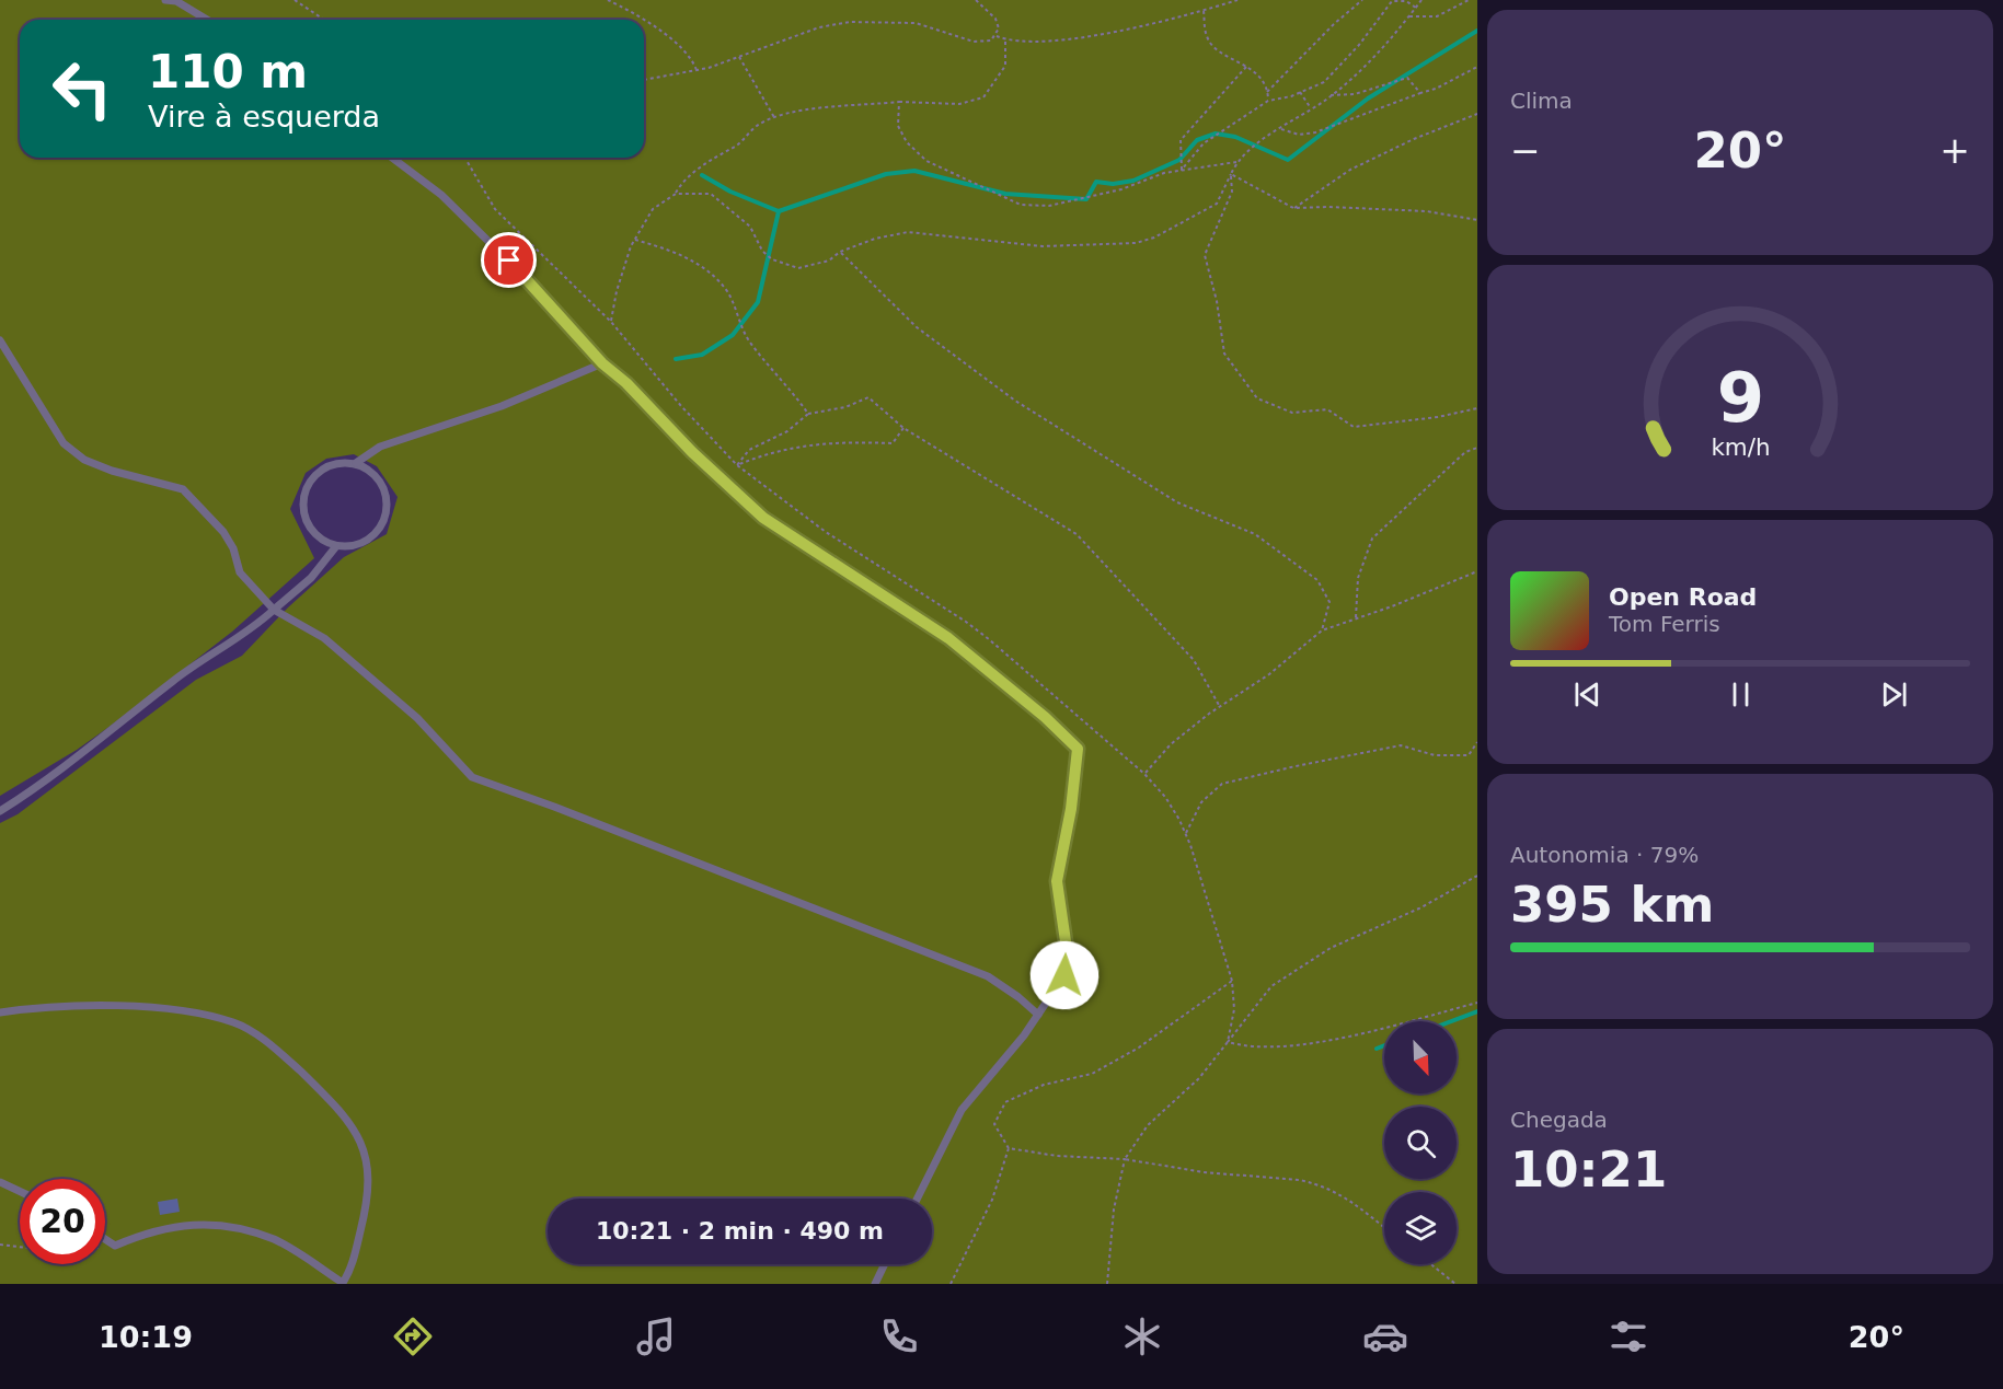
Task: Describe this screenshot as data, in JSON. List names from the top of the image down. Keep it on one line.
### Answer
{"north":"bottom right","page":{"tile":["Clima",["Autonomia · 79%","395 km"],["Chegada","10:21"]],"turn":["110 m","Vire à esquerda"],"heat":["−","20°","+"],"song":["Open Road","Tom Ferris"],"limit":"20","trip":"10:21 · 2 min · 490 m","tabs":["10:19","20°"],"gauge":["9","km/h"]}}
